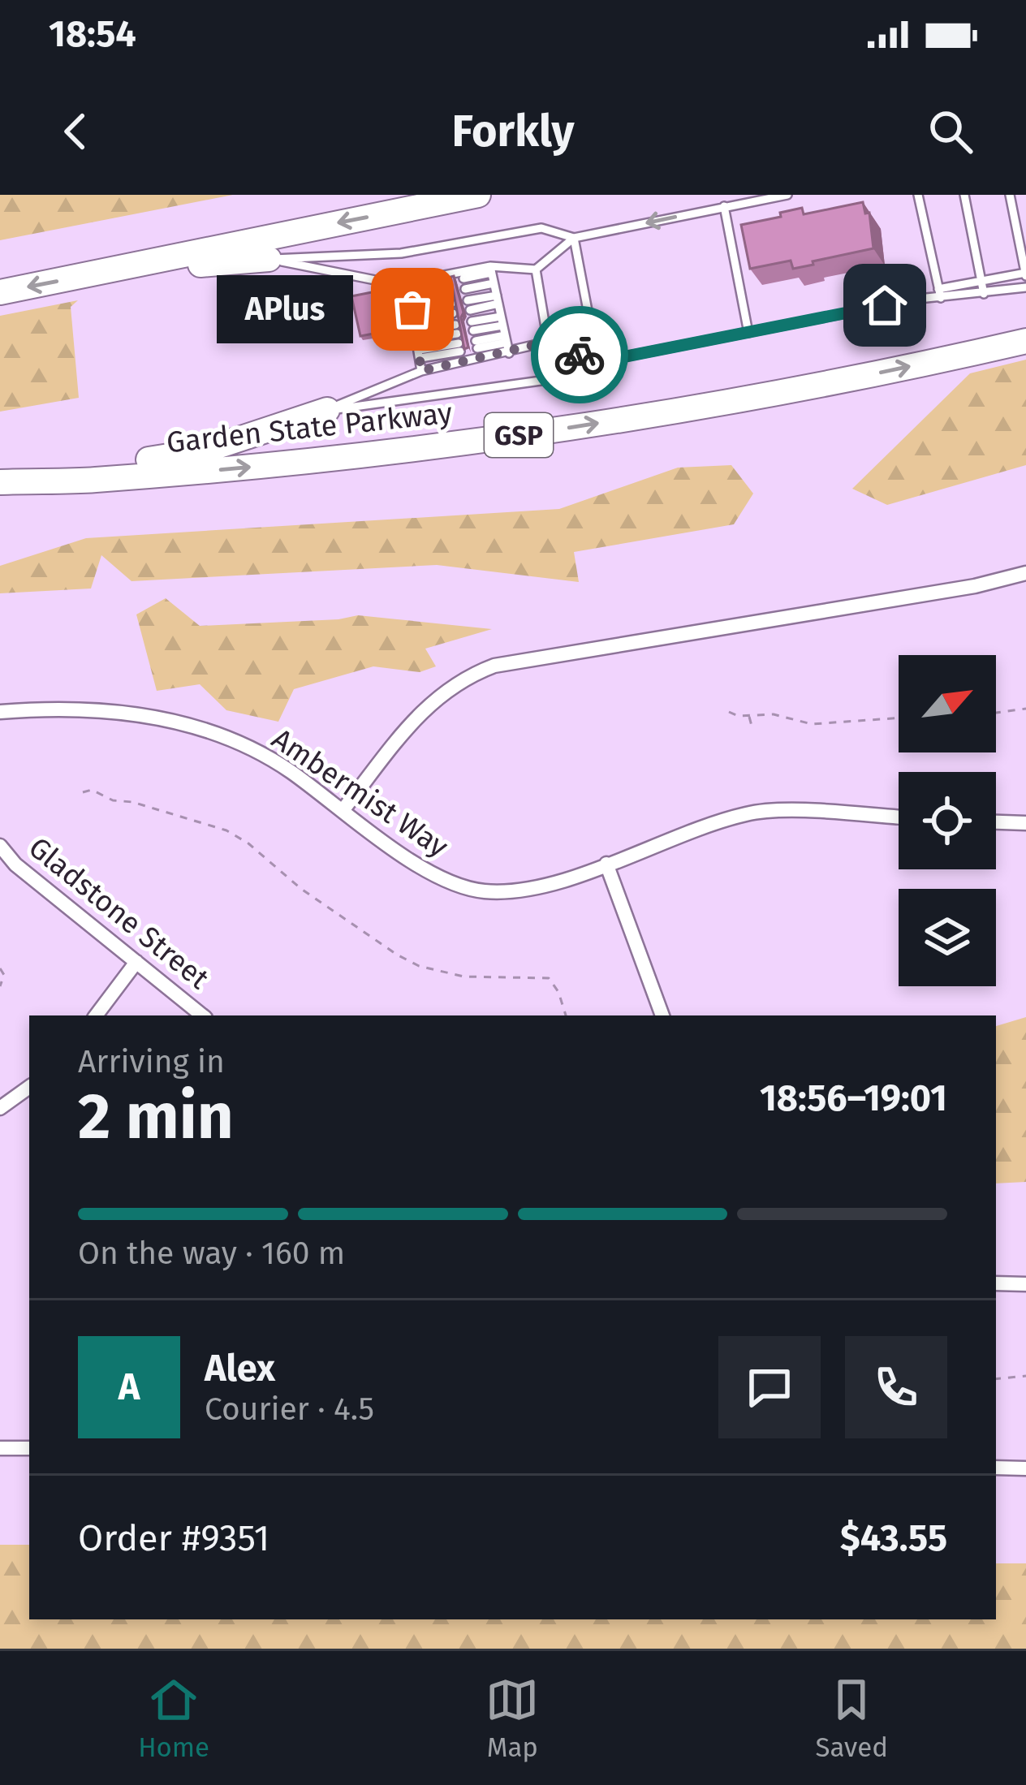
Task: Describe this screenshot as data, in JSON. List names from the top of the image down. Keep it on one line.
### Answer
{"streets":{"highway":["Garden State Parkway","GSP"],"street":["Ambermist Way","Gladstone Street"]},"places":["APlus"],"north":"top right","page":{"status":"18:54","header":"Forkly","bubble":"APlus","heading":["2 min","Arriving in","18:56–19:01"],"panel":["Alex","Courier · 4.5","Order #9351","$43.55"],"bar":"On the way · 160 m","round":"A","tabs":["Home","Map","Saved"]}}
